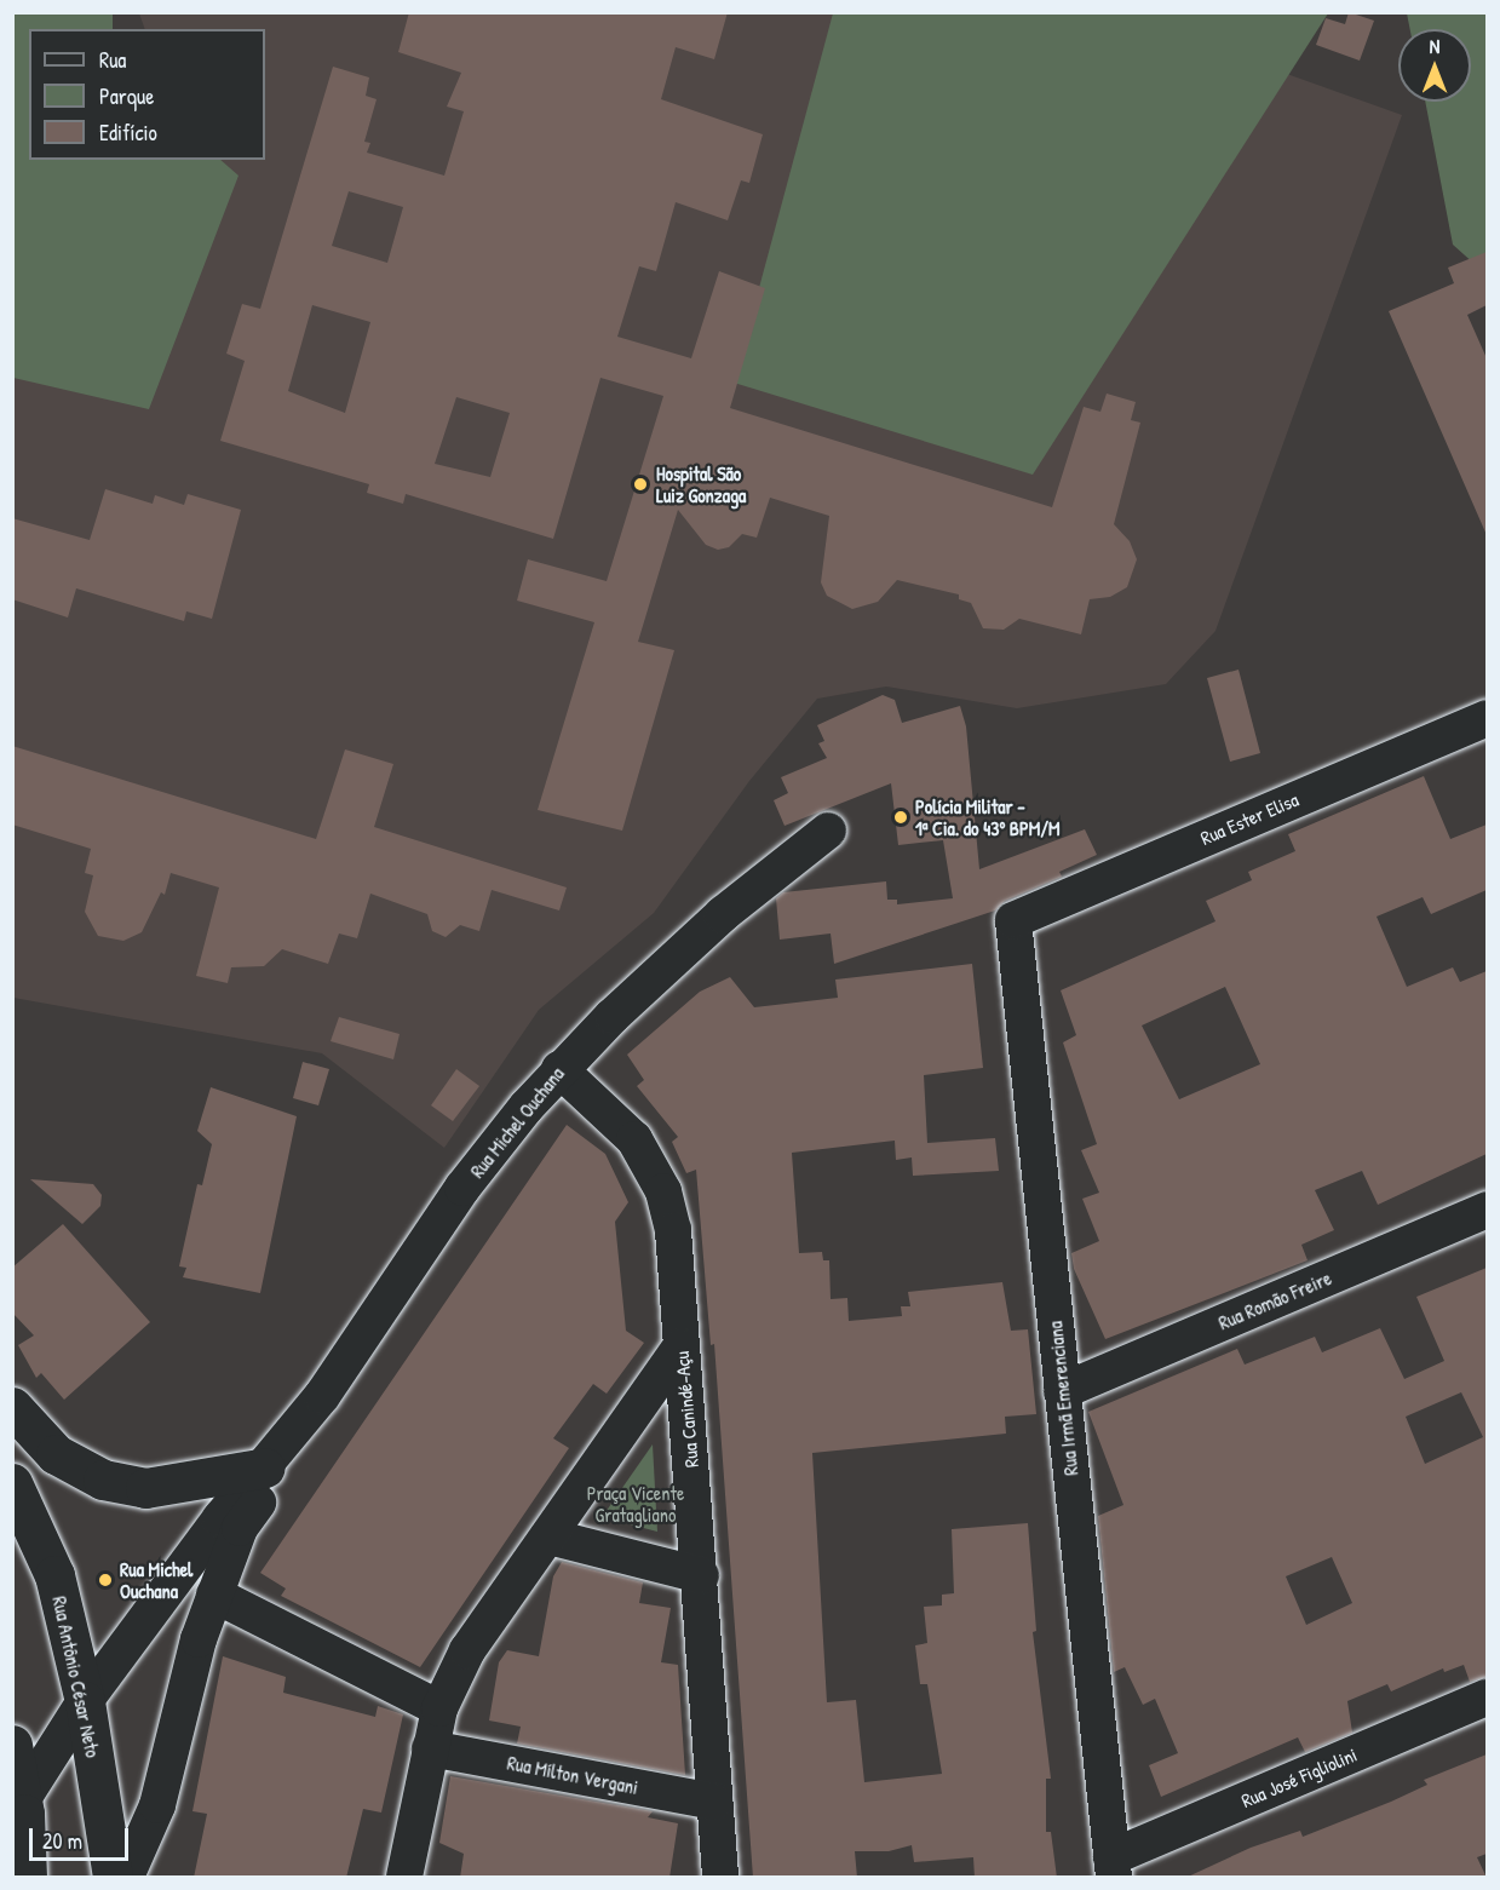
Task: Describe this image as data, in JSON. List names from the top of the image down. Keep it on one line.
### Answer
{"streets":{"street":["Rua Ester Elisa","Rua Michel Ouchana","Rua Romão Freire","Rua Irmã Emerenciana","Rua Canindé-Açu","Rua Antônio César Neto","Rua Mílton Vergani","Rua José Figliolini"]},"crossings":[["Rua Ester Elisa","Rua Irmã Emerenciana"],["Rua Michel Ouchana","Rua Canindé-Açu"],["Rua Michel Ouchana","Rua Antônio César Neto"],["Rua Romão Freire","Rua Irmã Emerenciana"],["Rua Irmã Emerenciana","Rua José Figliolini"],["Rua Canindé-Açu","Rua Mílton Vergani"]],"parks":["Praça Vicente Gratagliano"],"places":["Hospital São Luiz Gonzaga","Polícia Militar - 1ª Cia. do 43º BPM/M","Rua Michel Ouchana"],"legend":["Rua","Parque","Edifício"],"scale_bar":"20 m","north":"top"}
